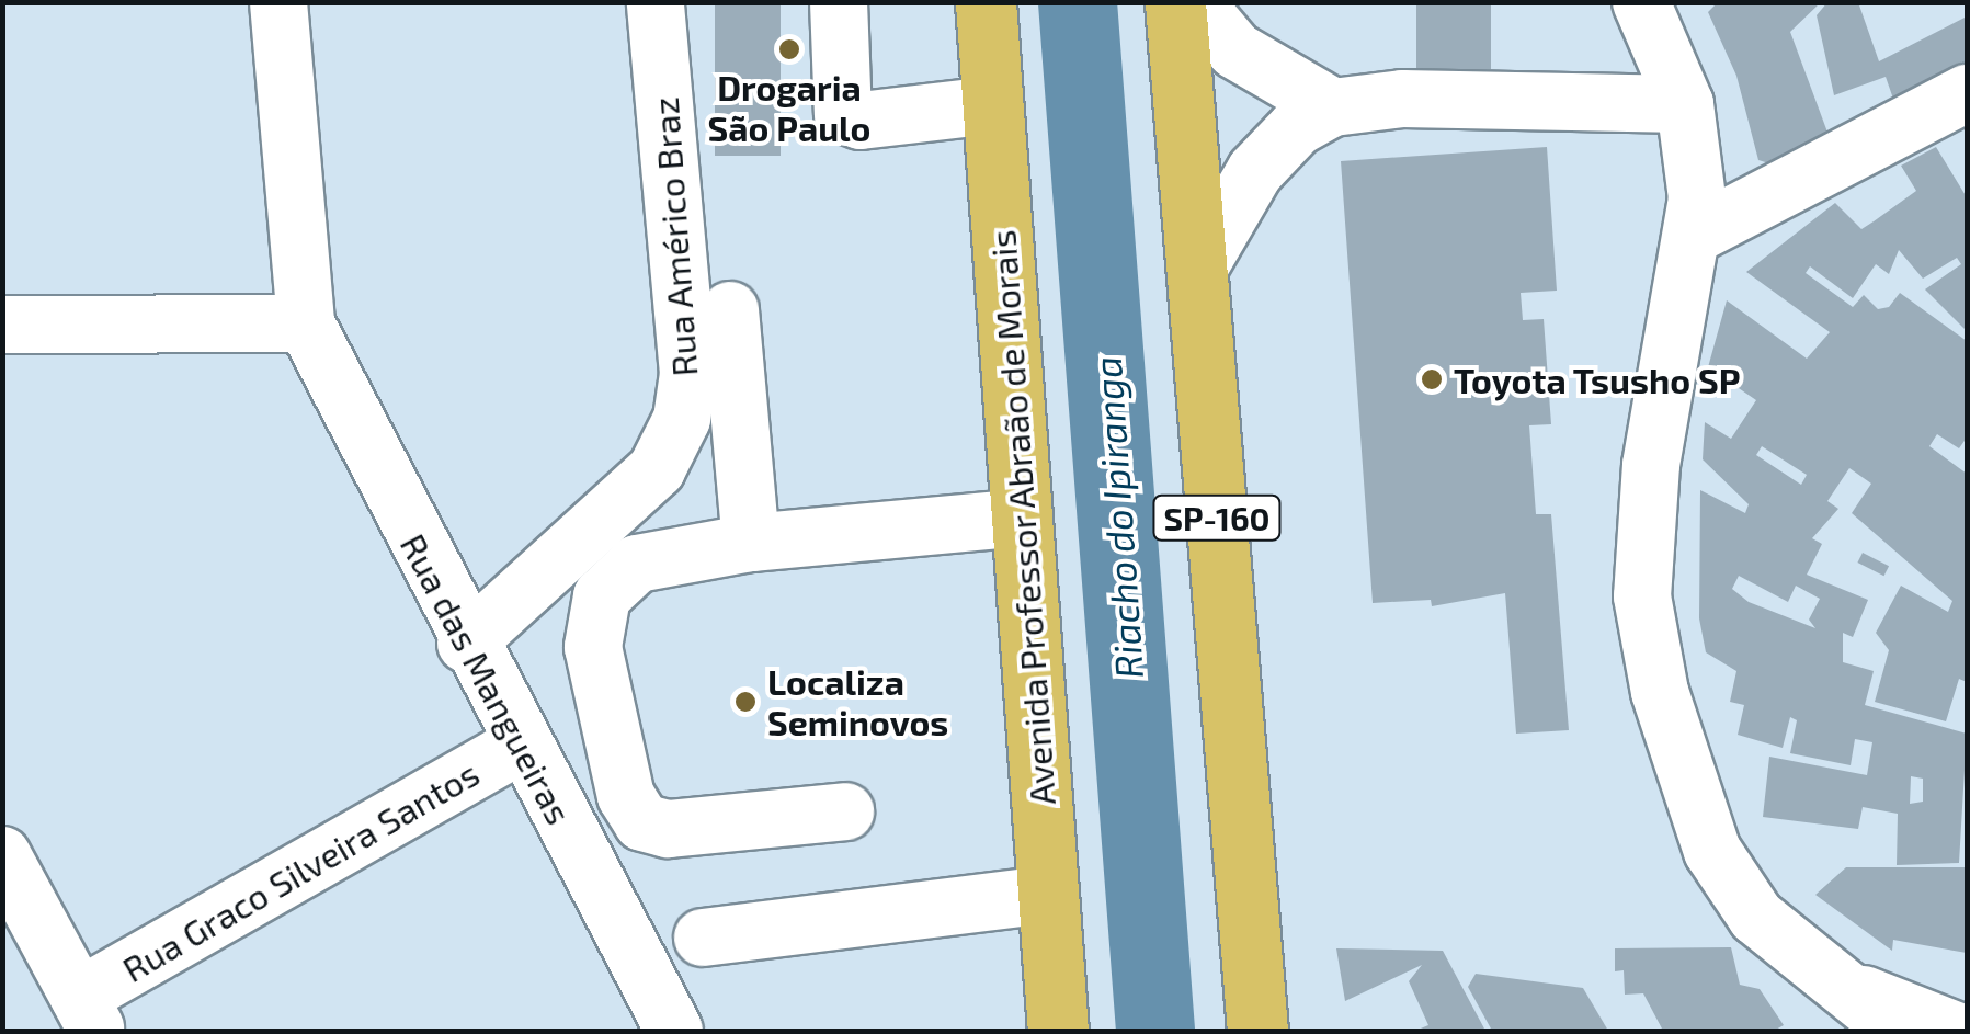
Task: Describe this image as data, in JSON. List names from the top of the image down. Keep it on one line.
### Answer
{"streets":{"main road":["Avenida Professor Abraão de Morais","SP-160"],"street":["Rua Américo Braz","Rua das Mangueiras","Rua Graco Silveira Santos"]},"crossings":[["Rua Américo Braz","Rua das Mangueiras"],["Rua das Mangueiras","Rua Graco Silveira Santos"]],"water":["Riacho do Ipiranga"],"places":["Drogaria São Paulo","Toyota Tsusho SP","Localiza Seminovos"]}
